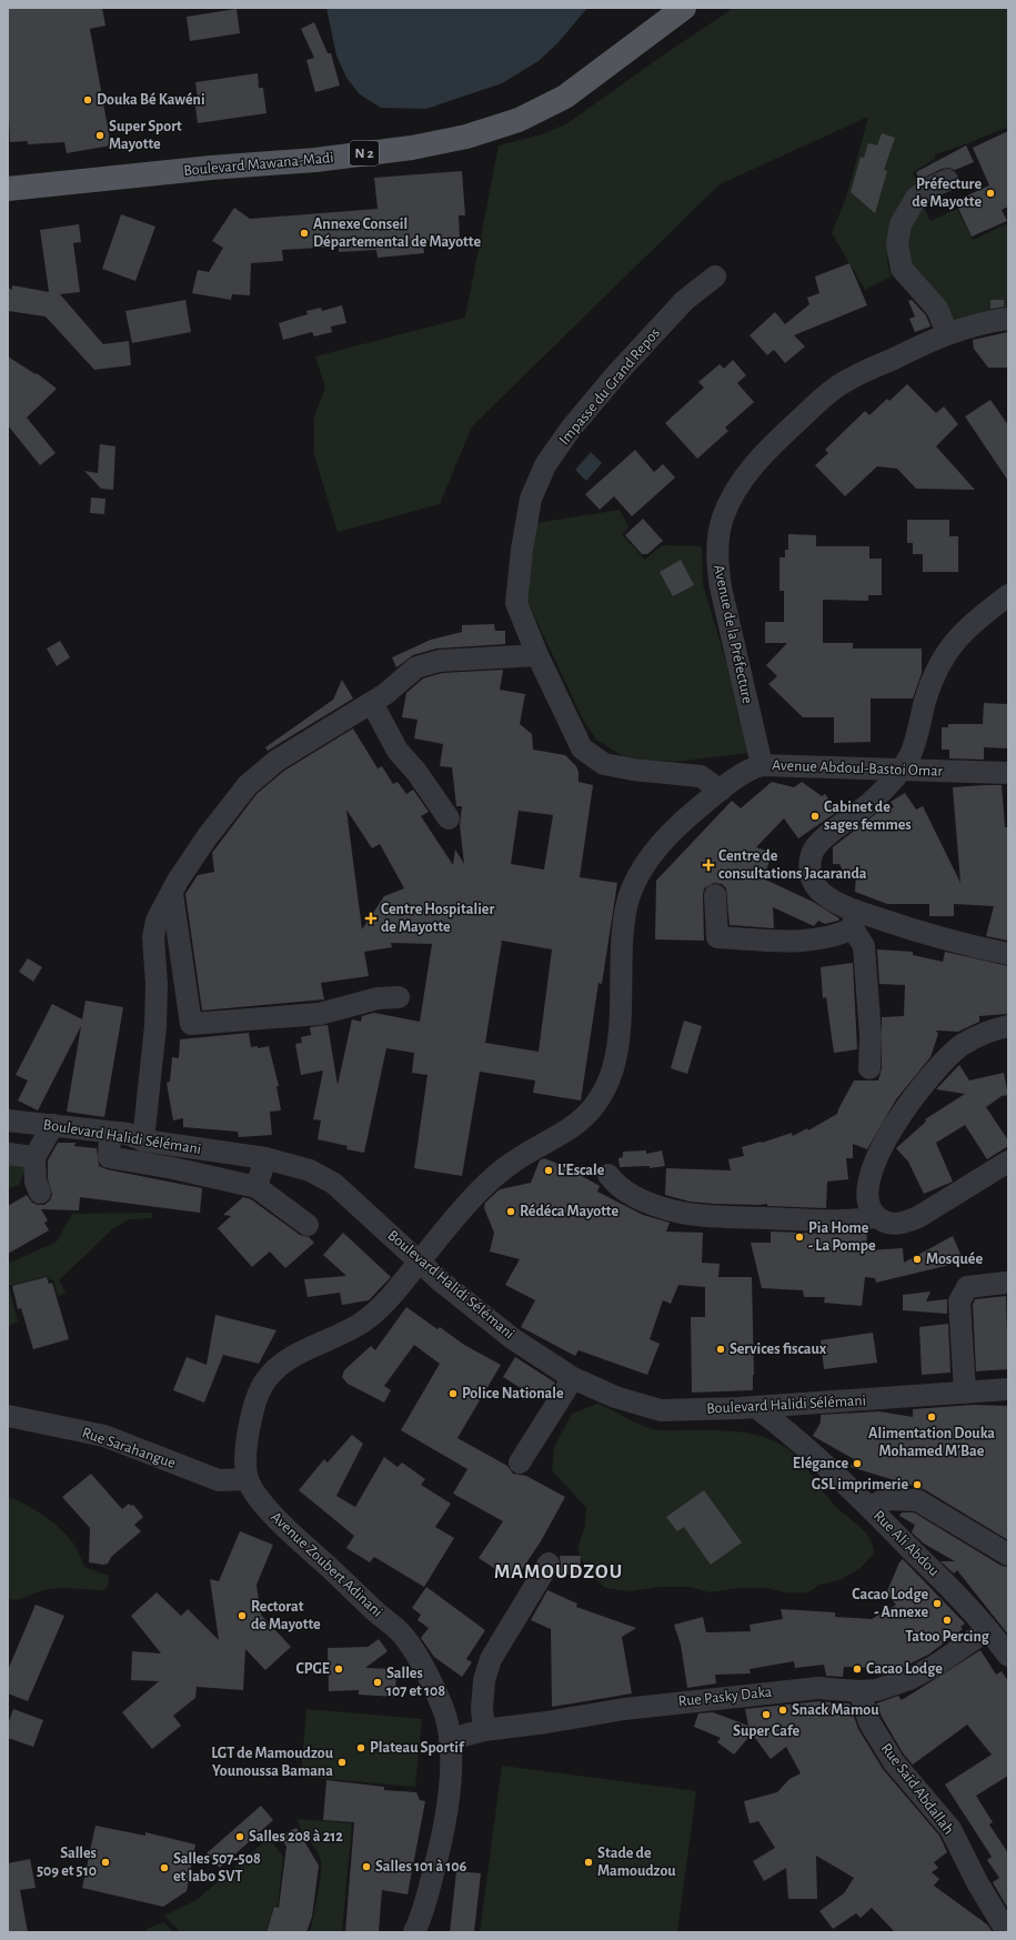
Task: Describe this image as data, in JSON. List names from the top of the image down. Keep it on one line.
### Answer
{"streets":{"main road":["N 2","Boulevard Mawana-Madi"],"street":["Impasse du Grand Repos","Avenue de la Préfecture","Avenue Abdoul-Bastoi Omar","Boulevard Halidi Sélémani","Rue Sarahangue","Rue Ali Abdou","Avenue Zoubert Adinani","Rue Pasky Daka","Rue Saïd Abdallah"]},"crossings":[["Impasse du Grand Repos","Avenue Abdoul-Bastoi Omar"],["Avenue de la Préfecture","Avenue Abdoul-Bastoi Omar"],["Avenue Abdoul-Bastoi Omar","Boulevard Halidi Sélémani"],["Avenue Abdoul-Bastoi Omar","Avenue Zoubert Adinani"],["Boulevard Halidi Sélémani","Rue Ali Abdou"],["Boulevard Halidi Sélémani","Avenue Zoubert Adinani"],["Rue Sarahangue","Avenue Zoubert Adinani"],["Rue Ali Abdou","Rue Pasky Daka"],["Avenue Zoubert Adinani","Rue Pasky Daka"],["Rue Pasky Daka","Rue Saïd Abdallah"]],"districts":["MAMOUDZOU"],"places":{"other":["Douka Bé Kawéni","Super Sport Mayotte","Préfecture de Mayotte","Annexe Conseil Départemental de Mayotte","Cabinet de sages femmes","L'Escale","Rédéca Mayotte","Pia Home - La Pompe","Mosquée","Services fiscaux","Police Nationale","Alimentation Douka Mohamed M'Bae","Elégance","GSL imprimerie","Cacao Lodge - Annexe","Rectorat de Mayotte","Tatoo Percing","CPGE","Cacao Lodge","Salles 107 et 108","Snack Mamou","Super Cafe","Plateau Sportif","LGT de Mamoudzou Younoussa Bamana","Salles 208 à 212","Salles 509 et 510","Stade de Mamoudzou","Salles 101 à 106","Salles 507-508 et labo SVT"],"health":["Centre de consultations Jacaranda","Centre Hospitalier de Mayotte"]}}
